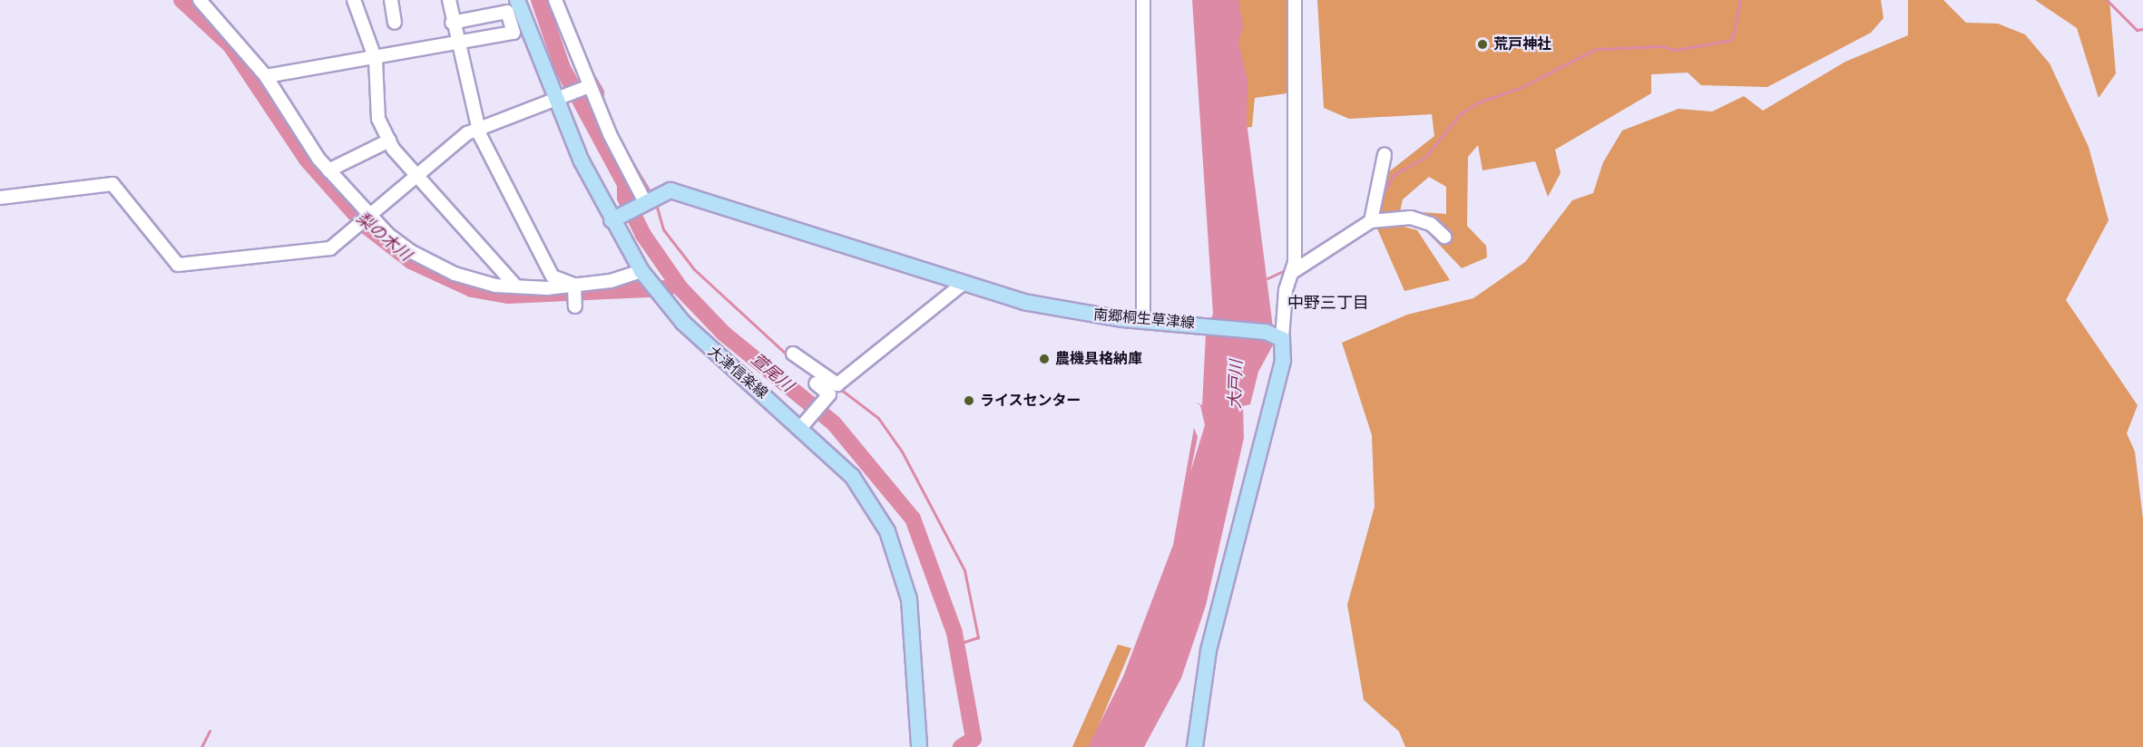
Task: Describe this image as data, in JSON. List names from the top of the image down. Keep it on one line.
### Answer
{"streets":{"main road":["南郷桐生草津線","大津信楽線"]},"crossings":[["南郷桐生草津線","大津信楽線"]],"districts":["中野三丁目"],"water":["梨の木川","萱尾川","大戸川"],"places":["荒戸神社","農機具格納庫","ライスセンター"]}
